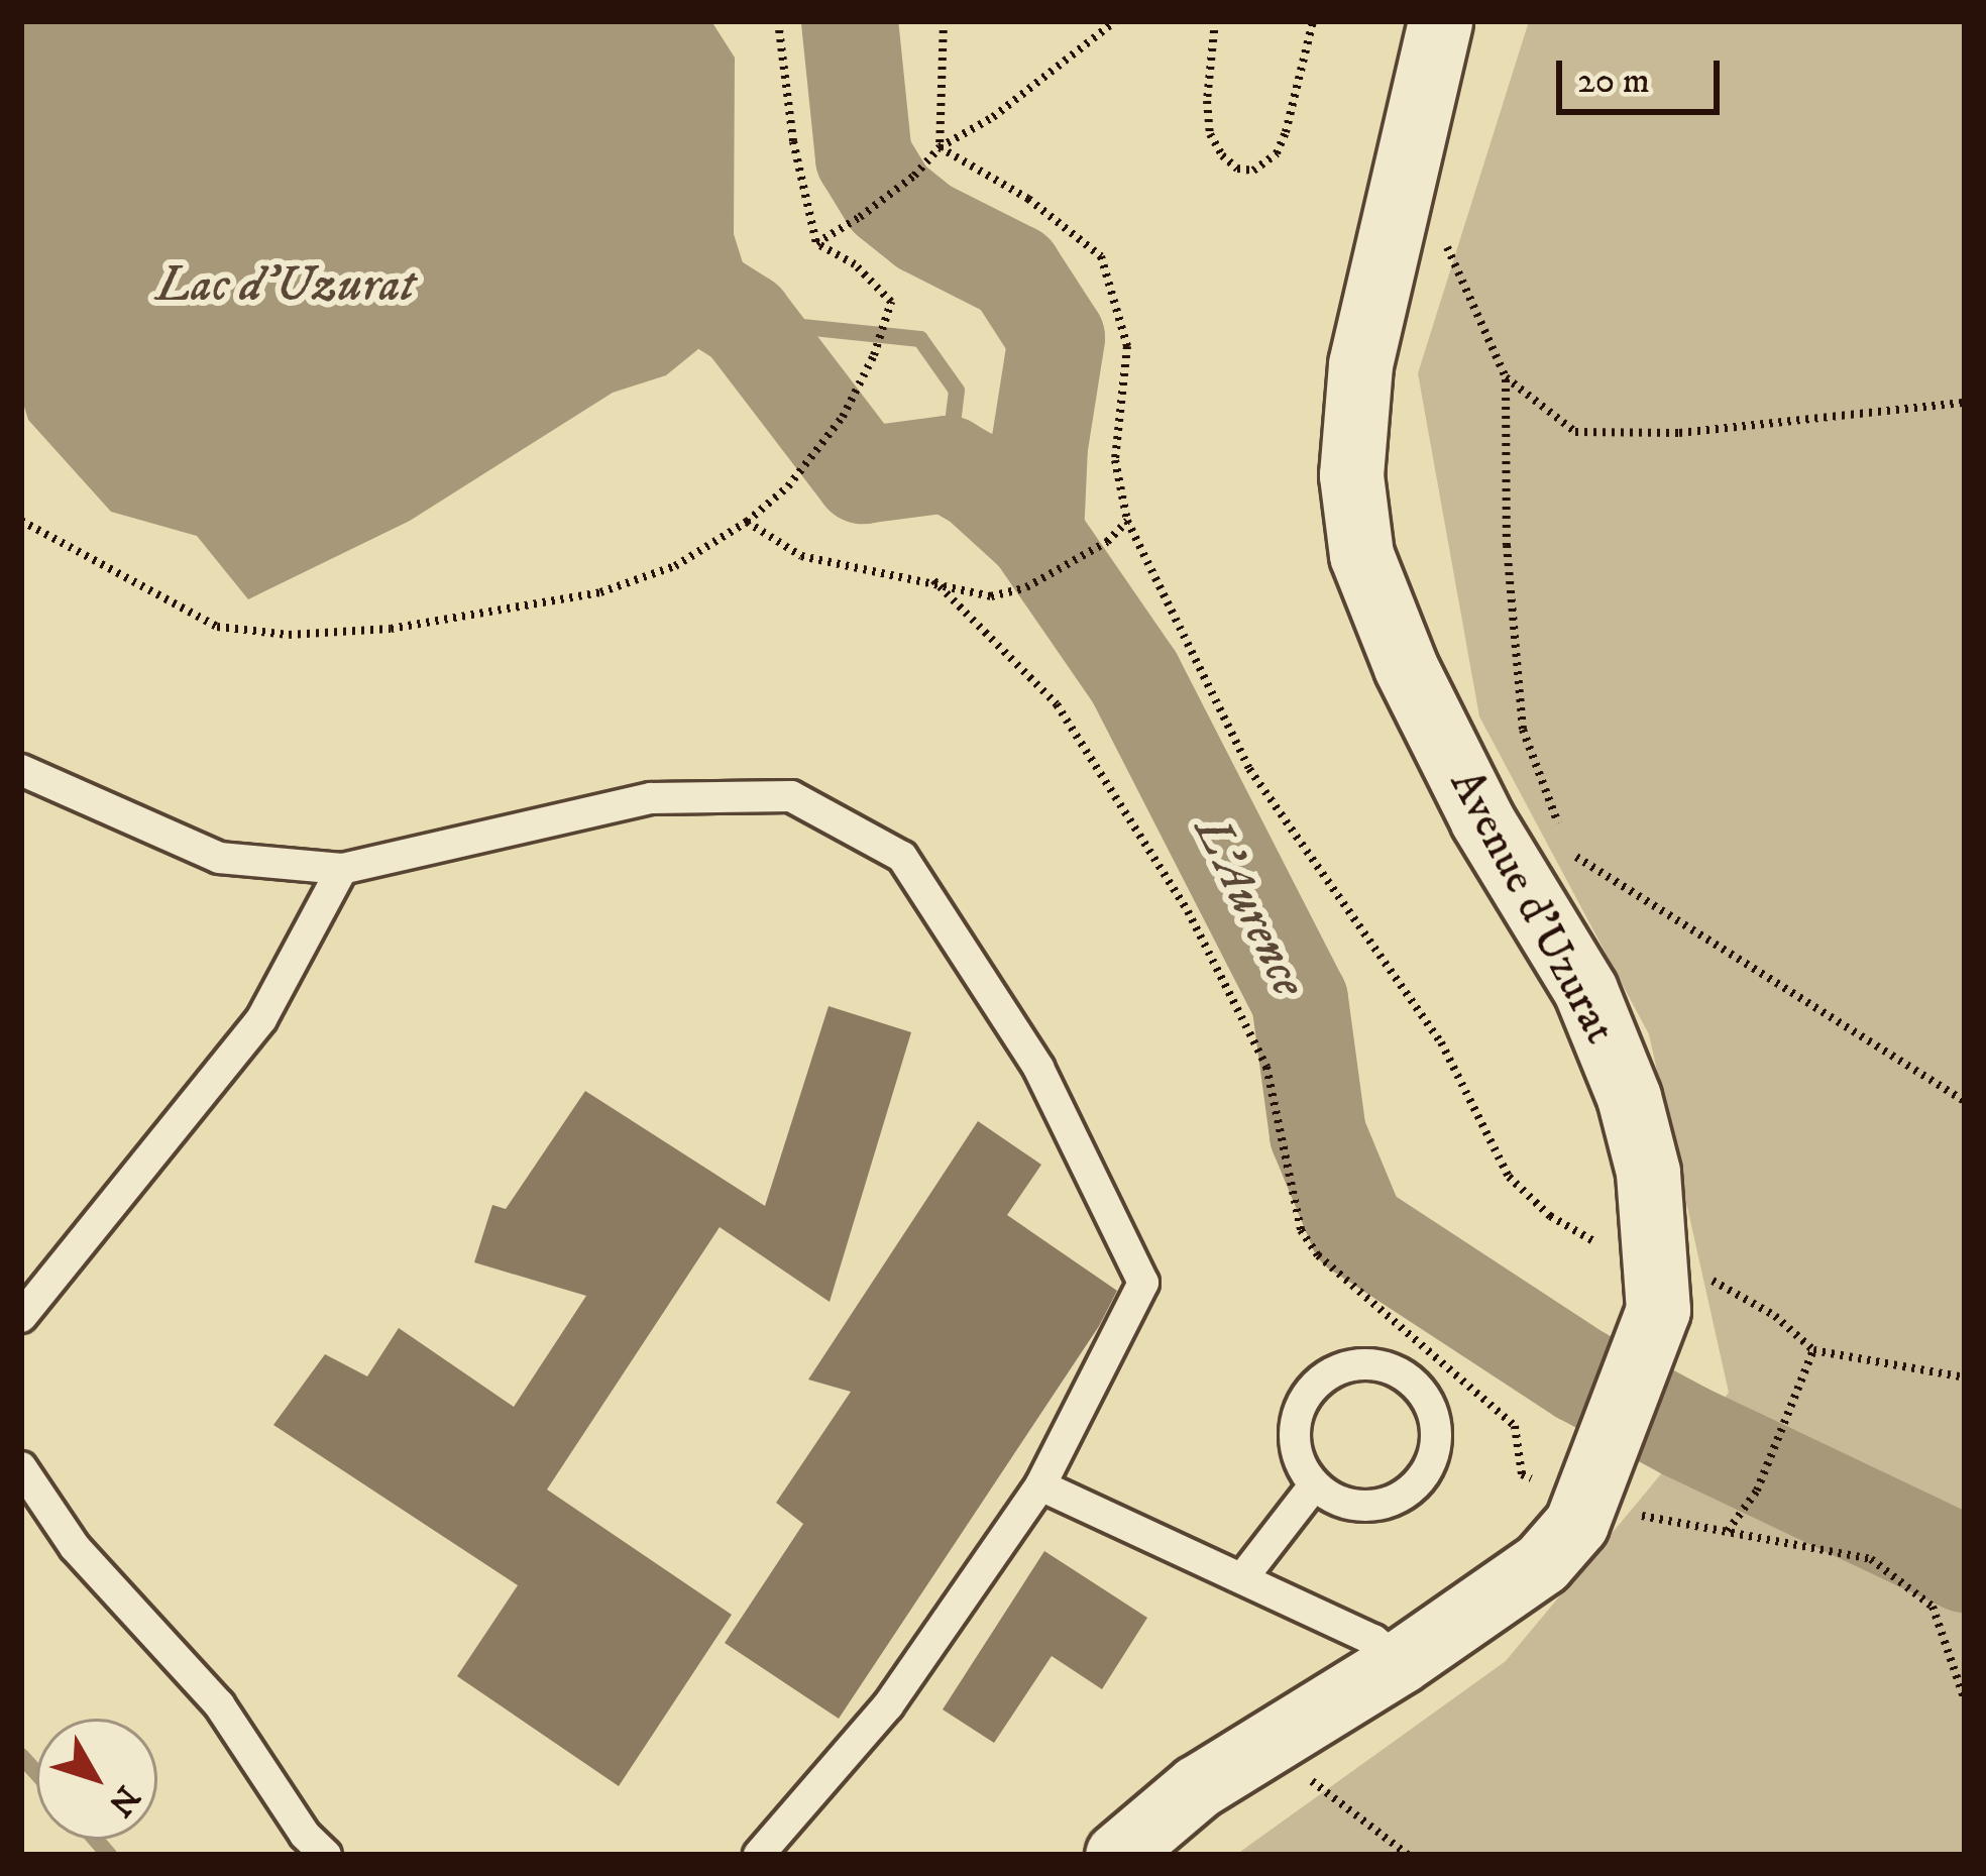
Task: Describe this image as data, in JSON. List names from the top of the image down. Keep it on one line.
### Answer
{"streets":{"street":["Avenue d'Uzurat"]},"water":["Lac d'Uzurat","L'Aurence"],"scale_bar":"20 m","north":"bottom right"}
